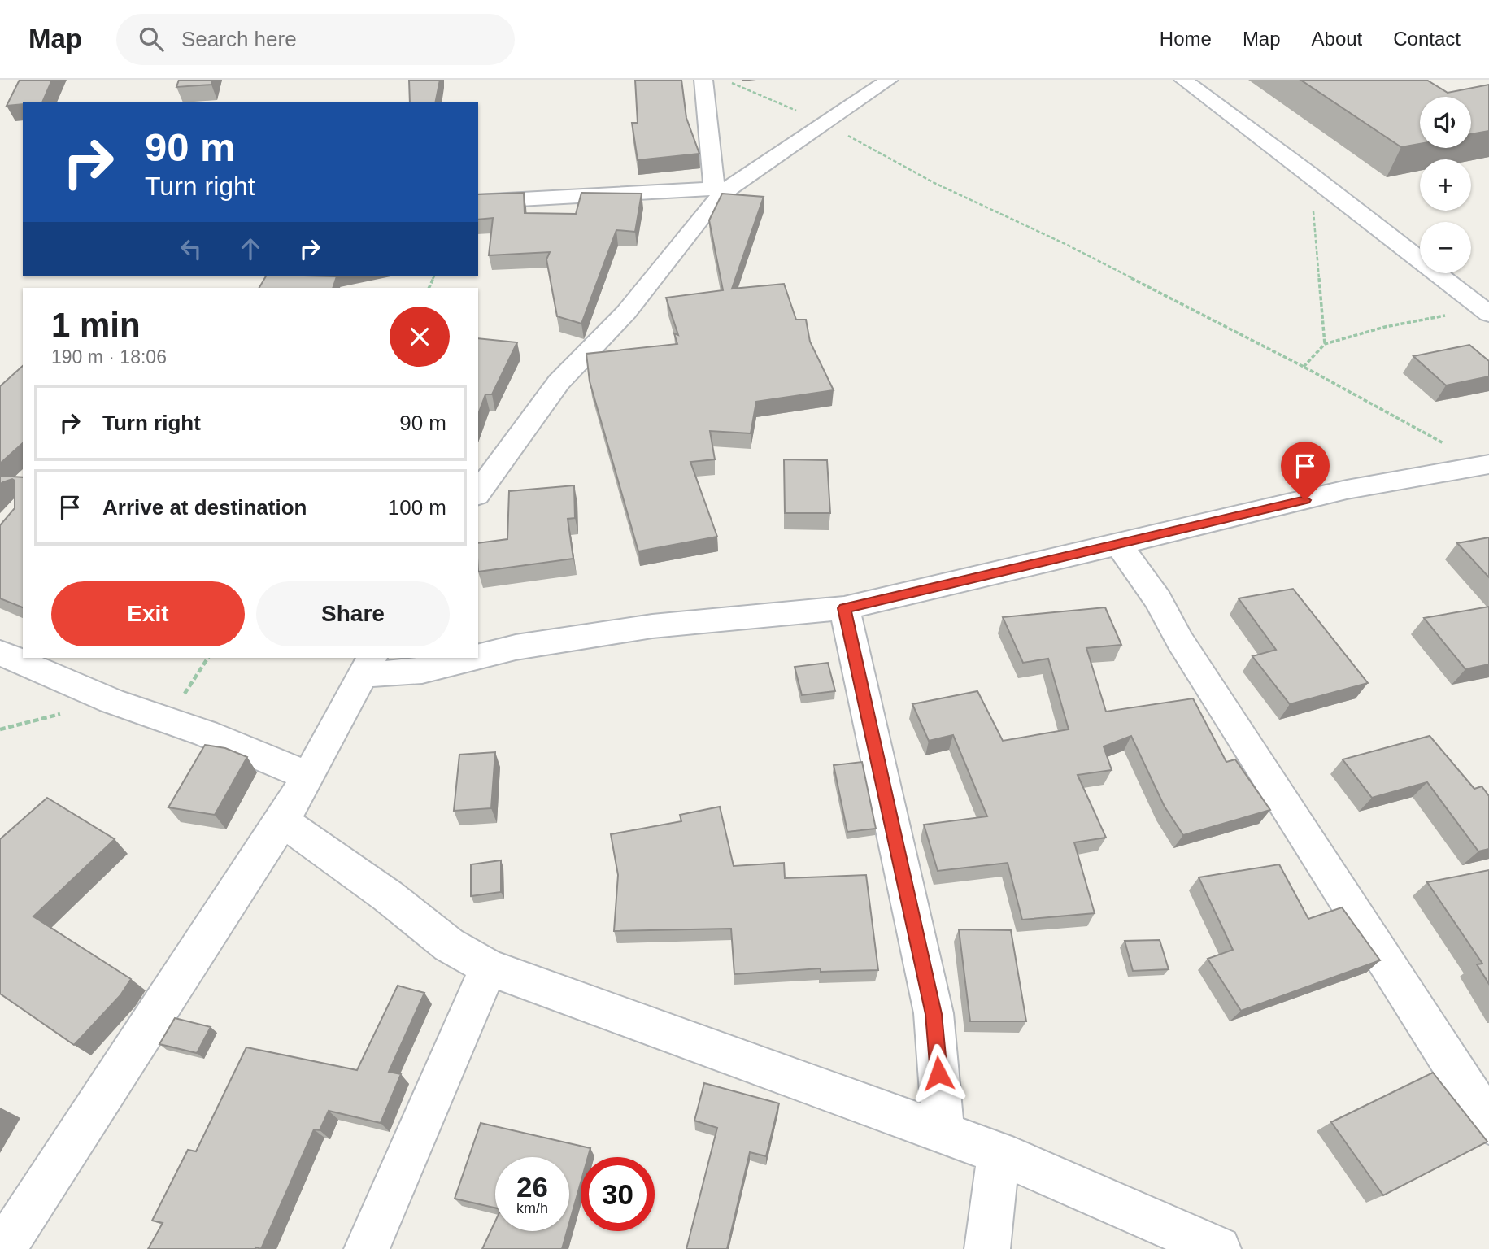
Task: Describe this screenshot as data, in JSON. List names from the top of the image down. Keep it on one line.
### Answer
{"page":{"header":"Map","search":"Search here","nav":["Home","Map","About","Contact"],"map_buttons":["+","−"],"turn":["90 m","Turn right"],"heading":["1 min","190 m · 18:06"],"list":[{"name":"Turn right","value":"90 m"},{"name":"Arrive at destination","value":"100 m"}],"buttons":["Exit","Share"],"speed":"26 km/h","limit":"30"}}
